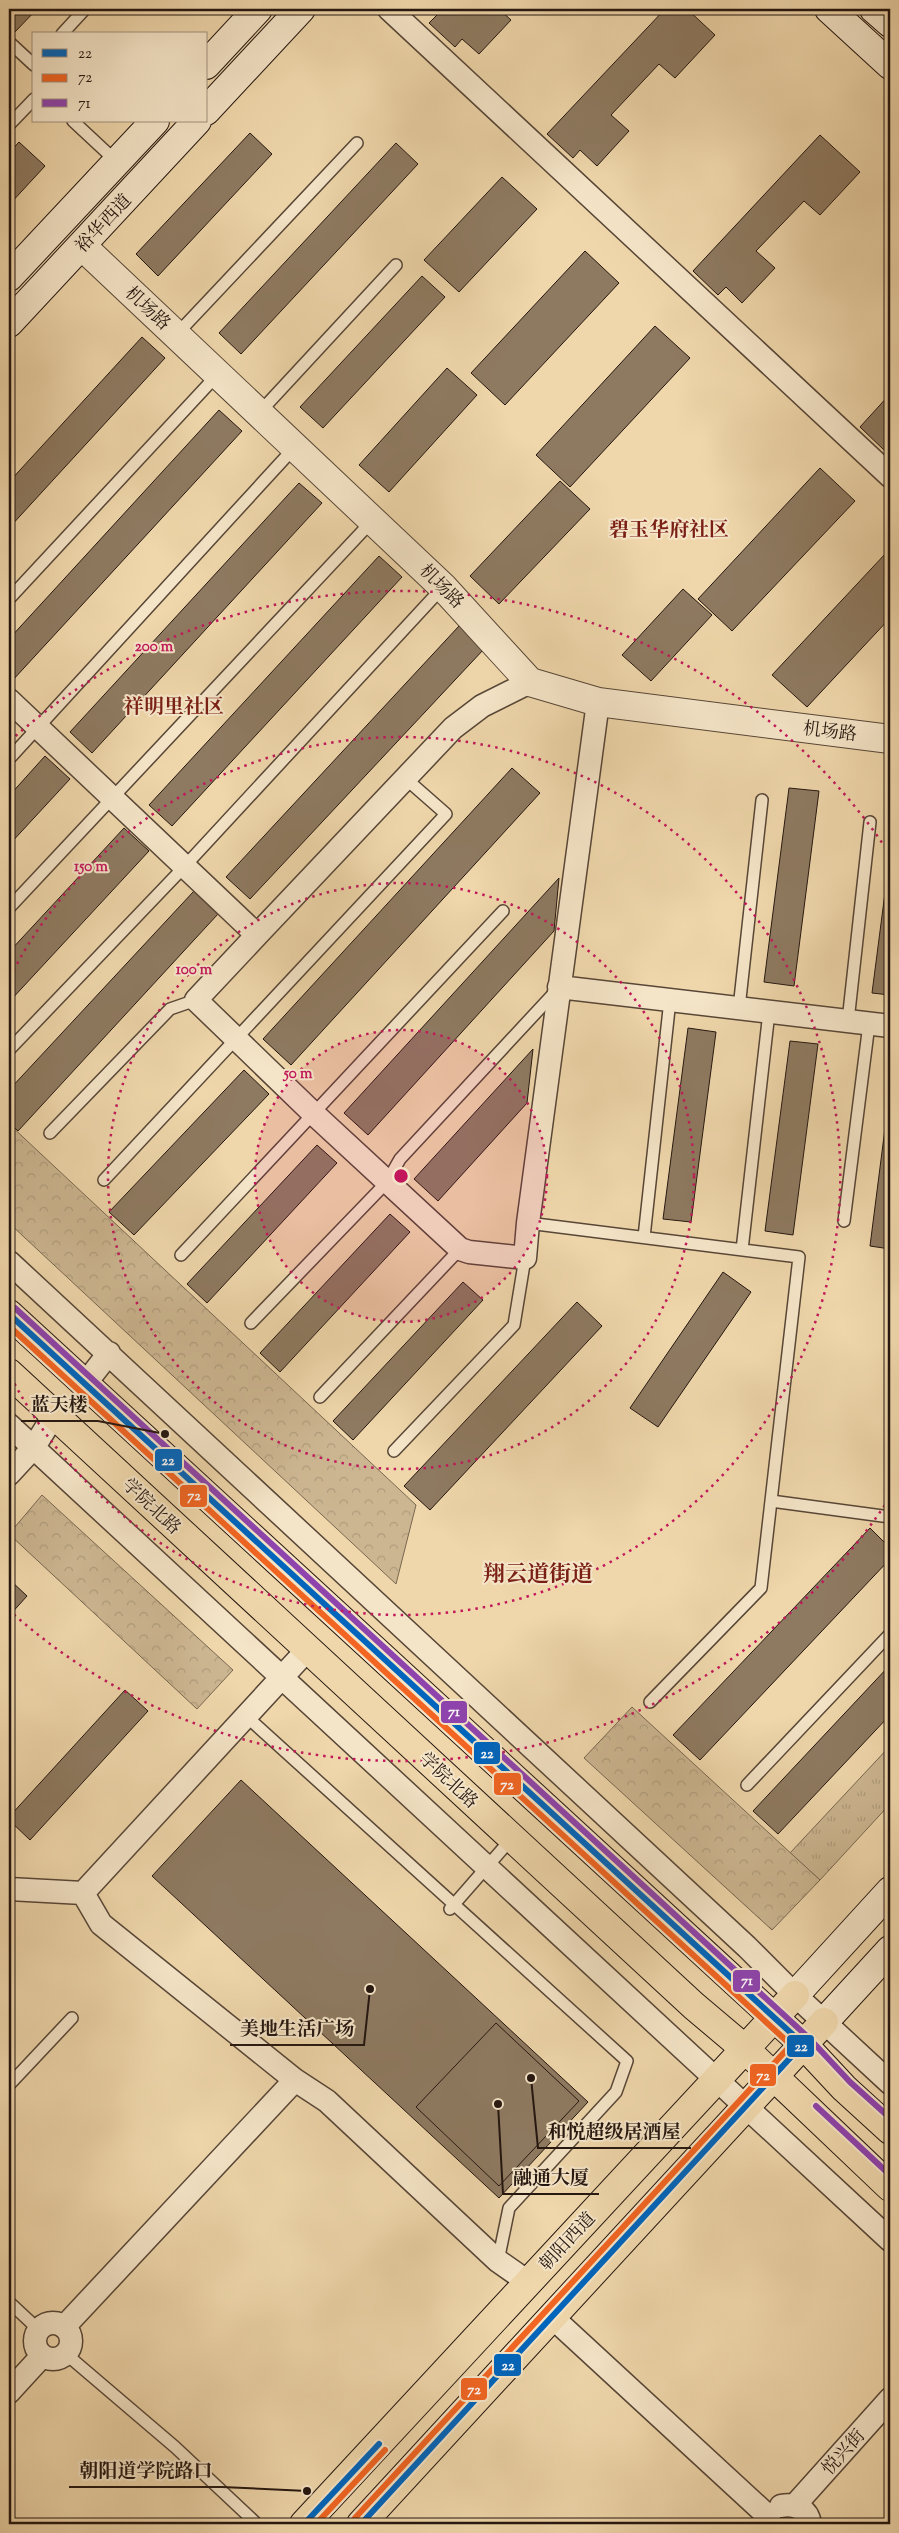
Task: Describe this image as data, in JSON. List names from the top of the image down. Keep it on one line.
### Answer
{"streets":{"main road":["裕华西道","机场路","学院北路","朝阳西道"],"street":["悦兴街"]},"crossings":[["裕华西道","机场路"],["学院北路","朝阳西道"]],"districts":["碧玉华府社区","祥明里社区","翔云道街道"],"places":["蓝天楼","美地生活广场","和悦超级居酒屋","融通大厦","朝阳道学院路口"],"lines":["transit line 71","transit line 22","transit line 72"],"legend":["22","72","71"],"rings":["200 m","150 m","100 m","50 m"]}
